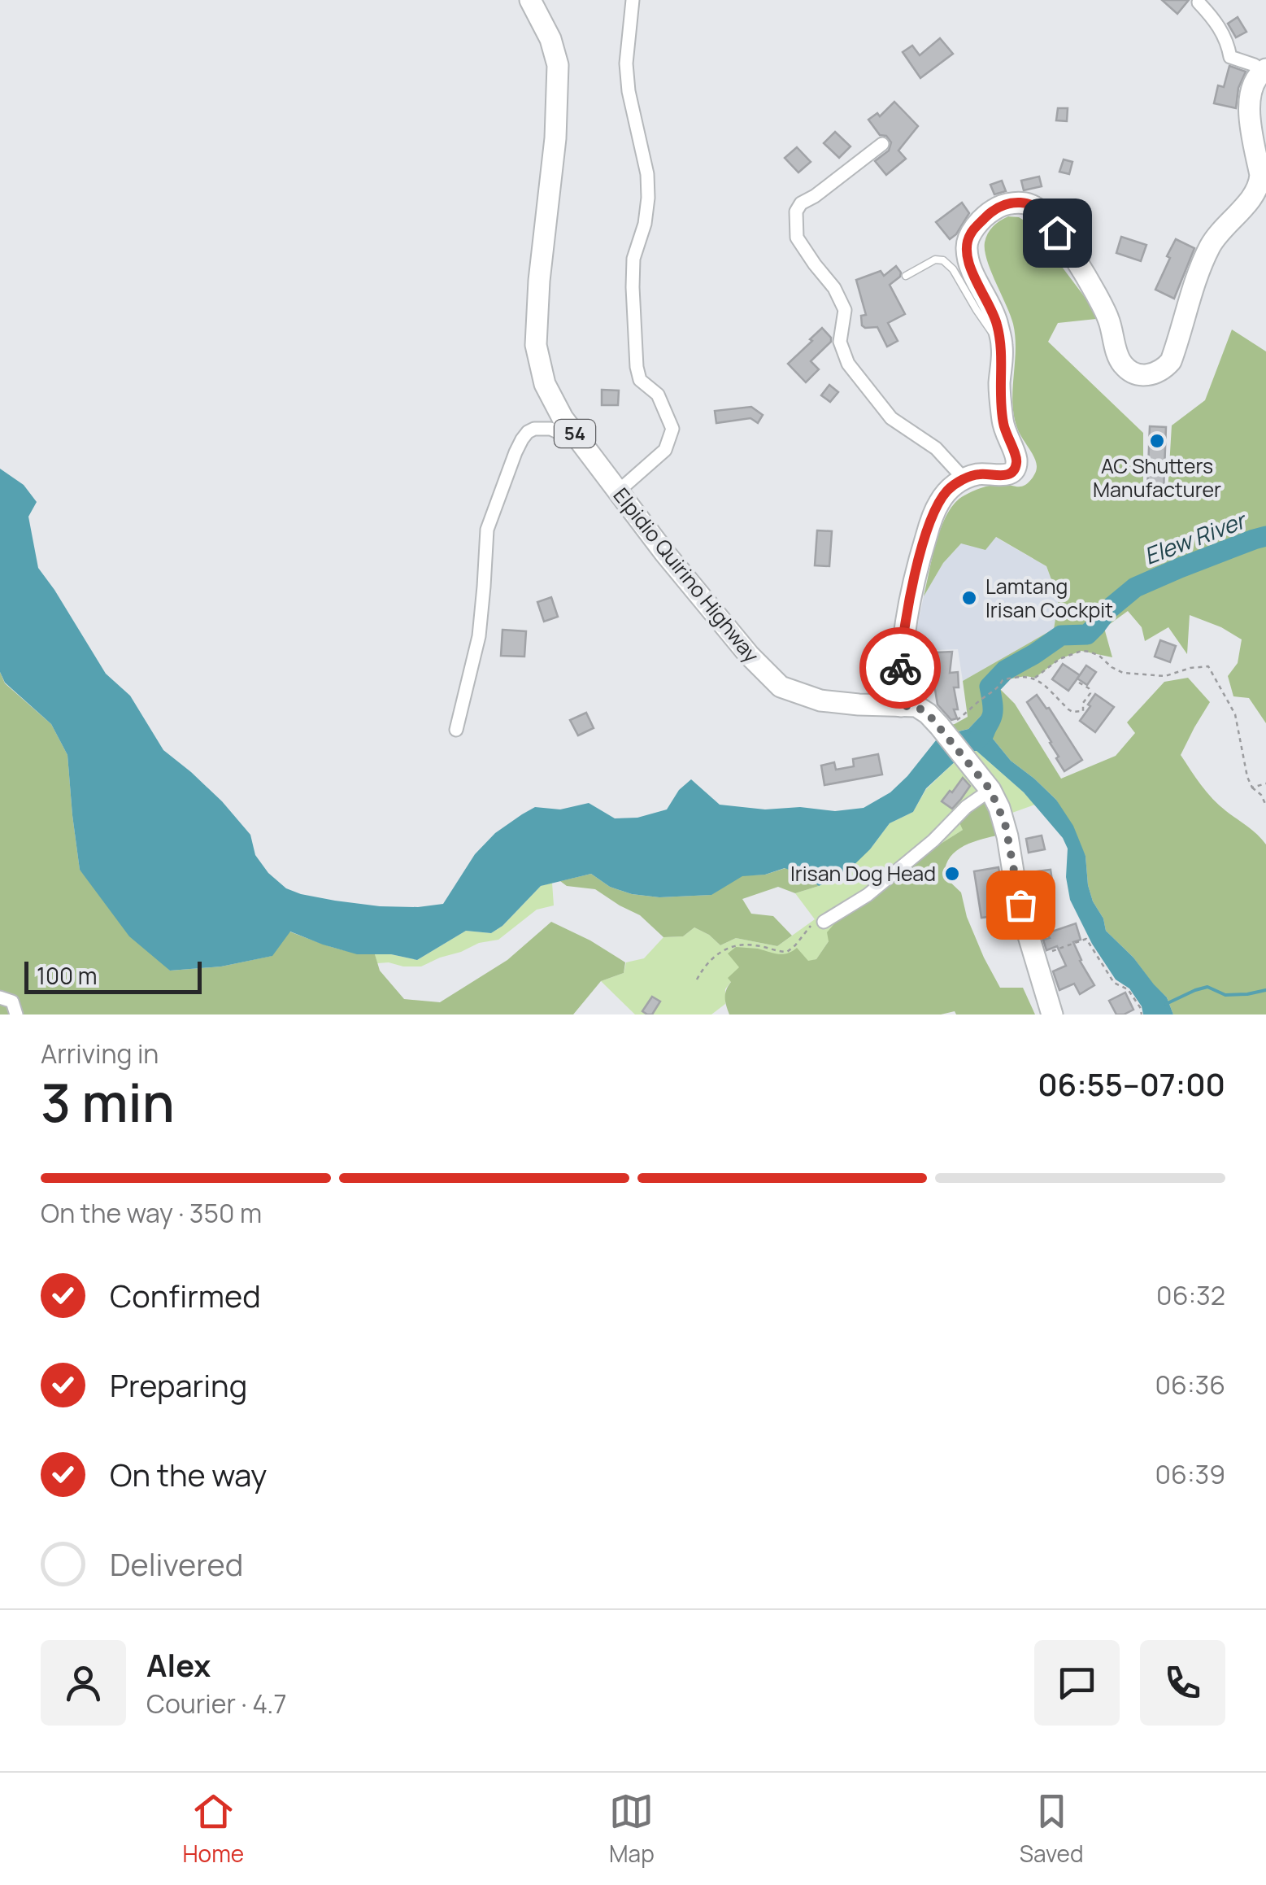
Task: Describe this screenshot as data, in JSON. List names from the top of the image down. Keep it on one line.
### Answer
{"streets":{"main road":["54","Elpidio Quirino Highway"]},"water":["Elew River"],"places":["AC Shutters Manufacturer","Lamtang Irisan Cockpit","Irisan Dog Head"],"scale_bar":"100 m","page":{"scale":"100 m","heading":["3 min","Arriving in","06:55–07:00"],"panel":["Alex","Courier · 4.7"],"bar":"On the way · 350 m","list":[["Confirmed","06:32"],["Preparing","06:36"],["On the way","06:39"],"Delivered"],"tabs":["Home","Map","Saved"]}}
